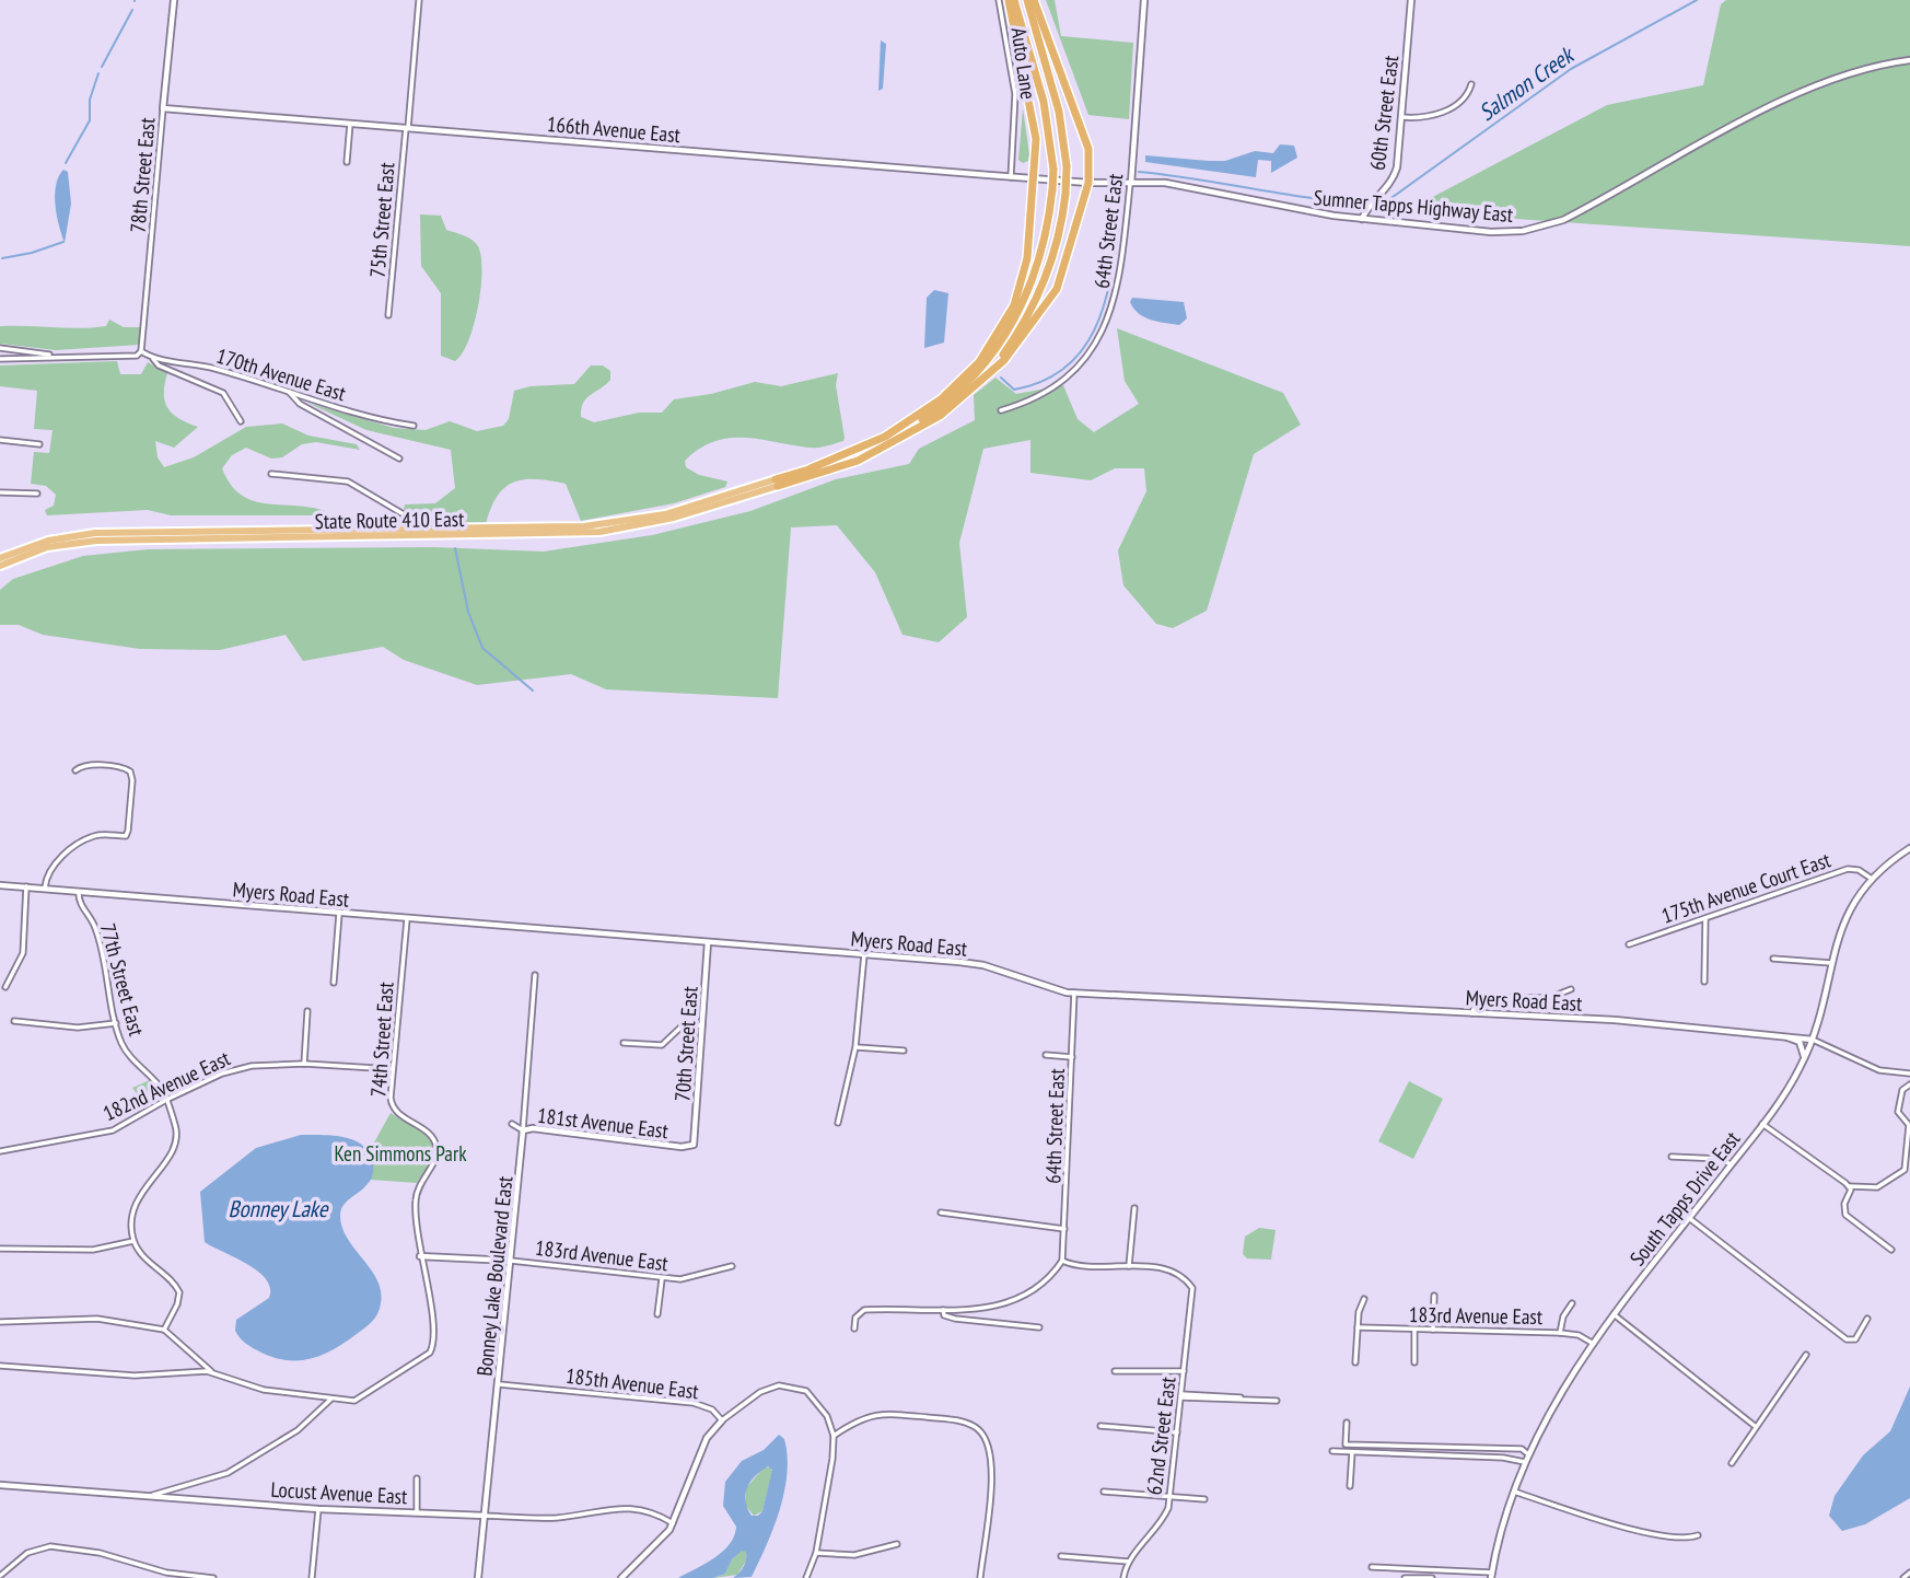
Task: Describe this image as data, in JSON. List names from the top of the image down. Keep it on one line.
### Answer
{"streets":{"highway":["State Route 410 East"],"street":["Auto Lane","60th Street East","166th Avenue East","78th Street East","Sumner Tapps Highway East","75th Street East","64th Street East","170th Avenue East","175th Avenue Court East","Myers Road East","77th Street East","74th Street East","70th Street East","182nd Avenue East","181st Avenue East","South Tapps Drive East","183rd Avenue East","Bonney Lake Boulevard East","185th Avenue East","62nd Street East","Locust Avenue East"]},"crossings":[["Auto Lane","166th Avenue East"],["60th Street East","Sumner Tapps Highway East"],["166th Avenue East","78th Street East"],["166th Avenue East","Sumner Tapps Highway East"],["166th Avenue East","75th Street East"],["78th Street East","170th Avenue East"],["Sumner Tapps Highway East","64th Street East"],["64th Street East","Myers Road East"],["175th Avenue Court East","South Tapps Drive East"],["Myers Road East","77th Street East"],["Myers Road East","74th Street East"],["Myers Road East","70th Street East"],["Myers Road East","South Tapps Drive East"],["77th Street East","182nd Avenue East"],["74th Street East","182nd Avenue East"],["74th Street East","183rd Avenue East"],["70th Street East","181st Avenue East"],["181st Avenue East","Bonney Lake Boulevard East"],["South Tapps Drive East","183rd Avenue East"],["183rd Avenue East","Bonney Lake Boulevard East"],["Bonney Lake Boulevard East","185th Avenue East"],["Bonney Lake Boulevard East","Locust Avenue East"]],"water":["Salmon Creek","Bonney Lake"],"parks":["Ken Simmons Park"]}
